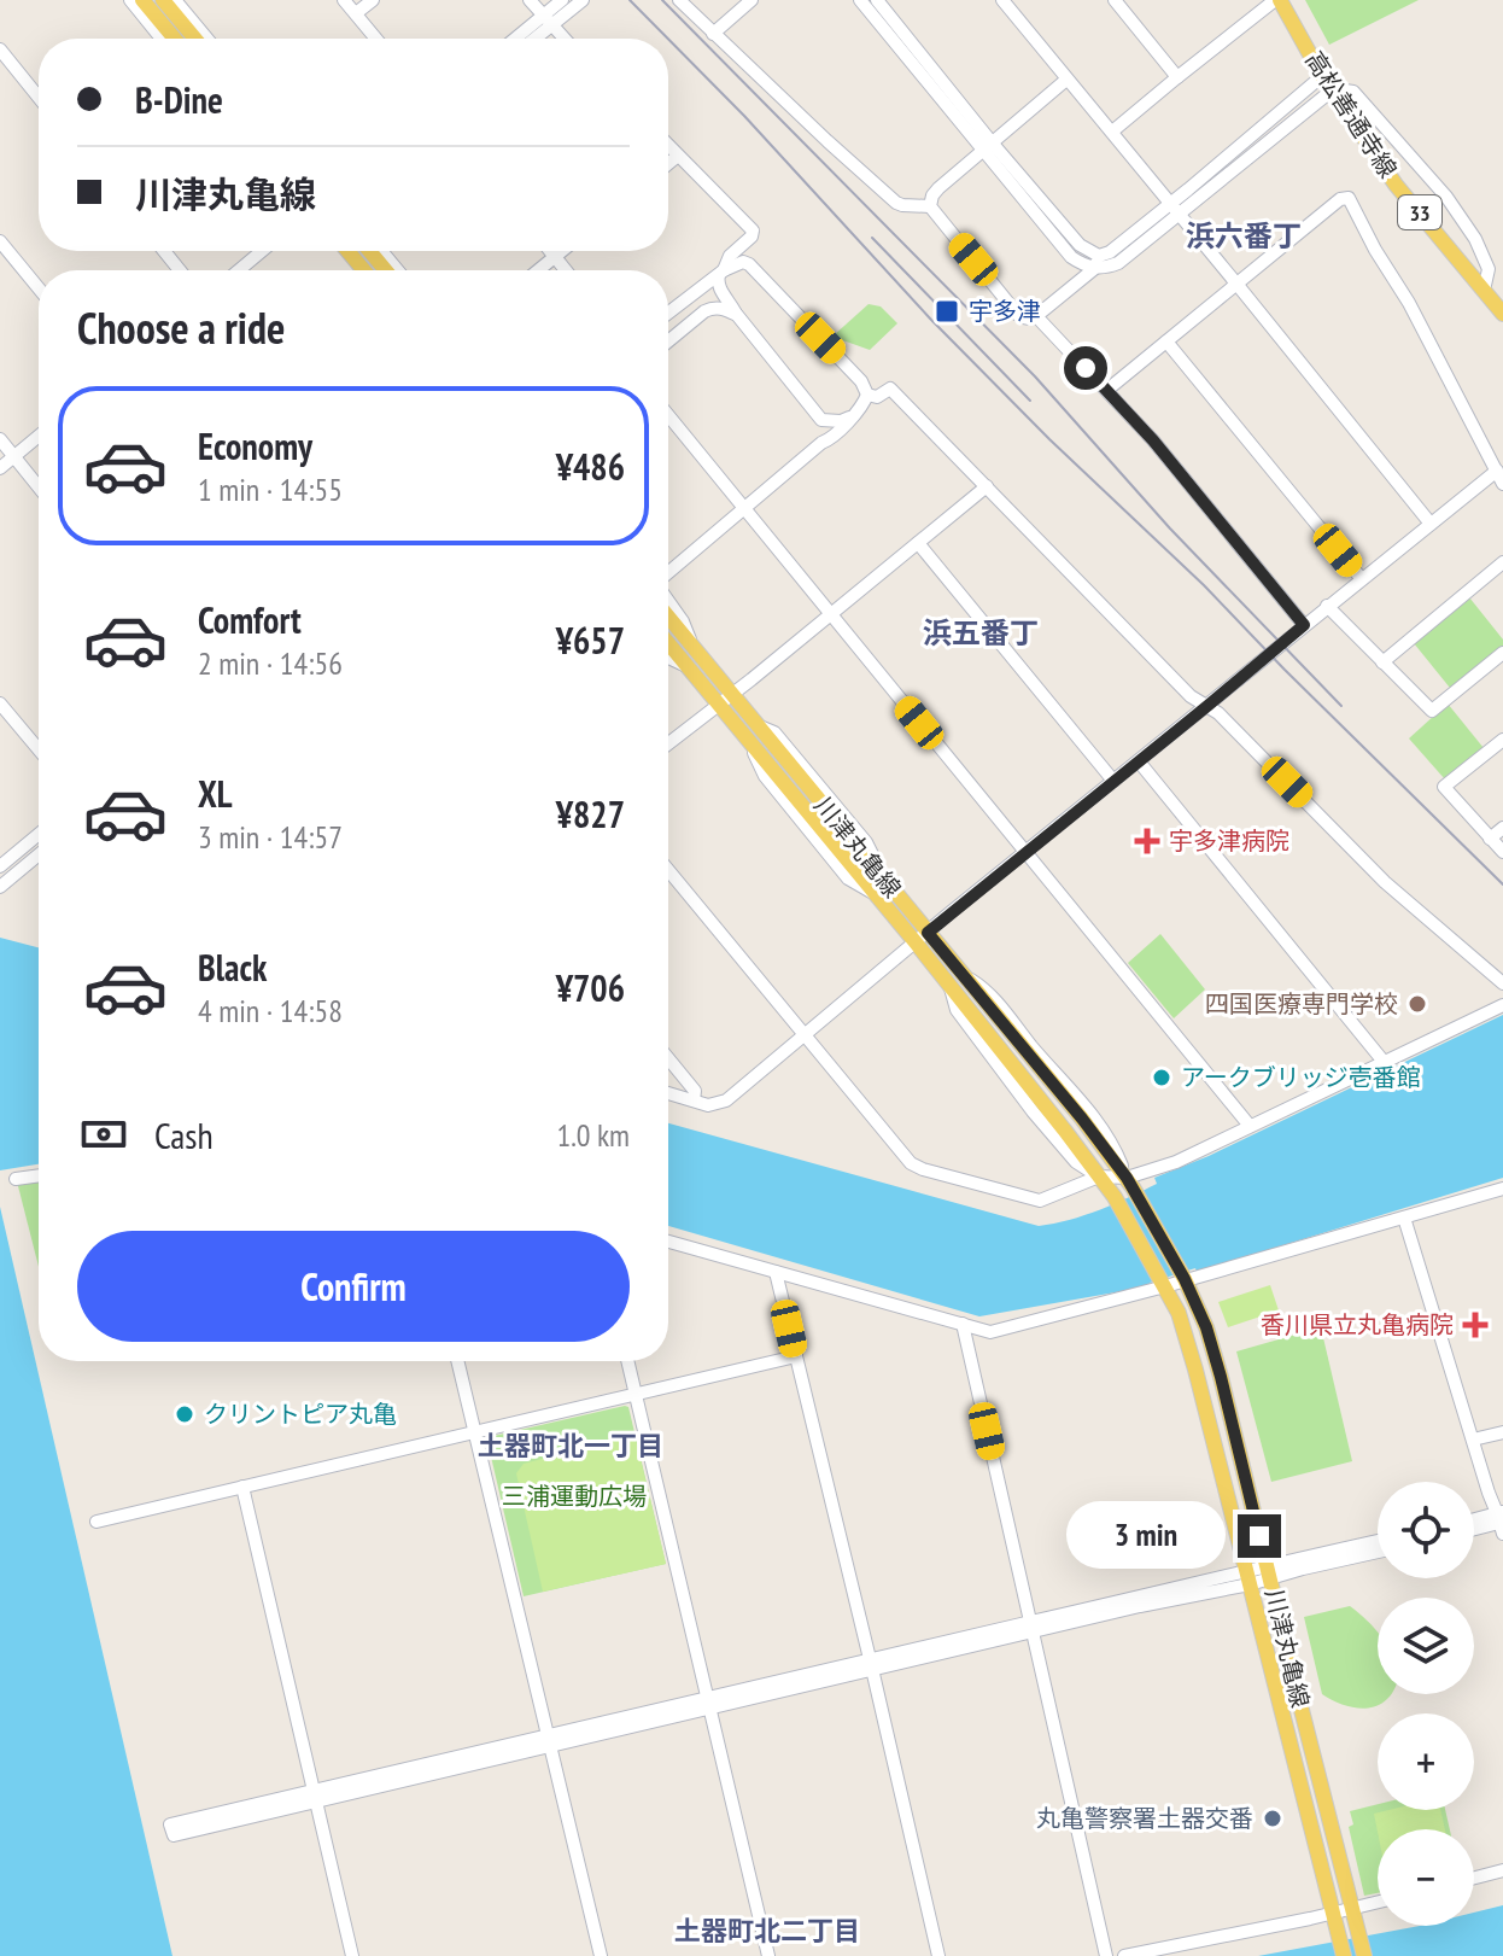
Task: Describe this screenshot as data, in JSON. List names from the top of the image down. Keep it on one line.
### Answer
{"streets":{"main road":["高松善通寺線","33","川津丸亀線"]},"districts":["浜六番丁","浜五番丁","土器町北一丁目","土器町北二丁目"],"parks":["三浦運動広場"],"places":{"transit":["宇多津"],"health":["宇多津病院","香川県立丸亀病院"],"other":["四国医療専門学校","アークブリッジ壱番館","クリントピア丸亀","丸亀警察署土器交番"]},"page":{"banner":["B-Dine","川津丸亀線"],"heading":"Choose a ride","list":[{"name":"Economy","note":"1 min · 14:55","value":"¥486"},{"name":"Comfort","note":"2 min · 14:56","value":"¥657"},{"name":"XL","note":"3 min · 14:57","value":"¥827"},{"name":"Black","note":"4 min · 14:58","value":"¥706"}],"pay":["Cash","1.0 km"],"buttons":"Confirm","map_buttons":["+","−"],"bubble":"3 min"}}
